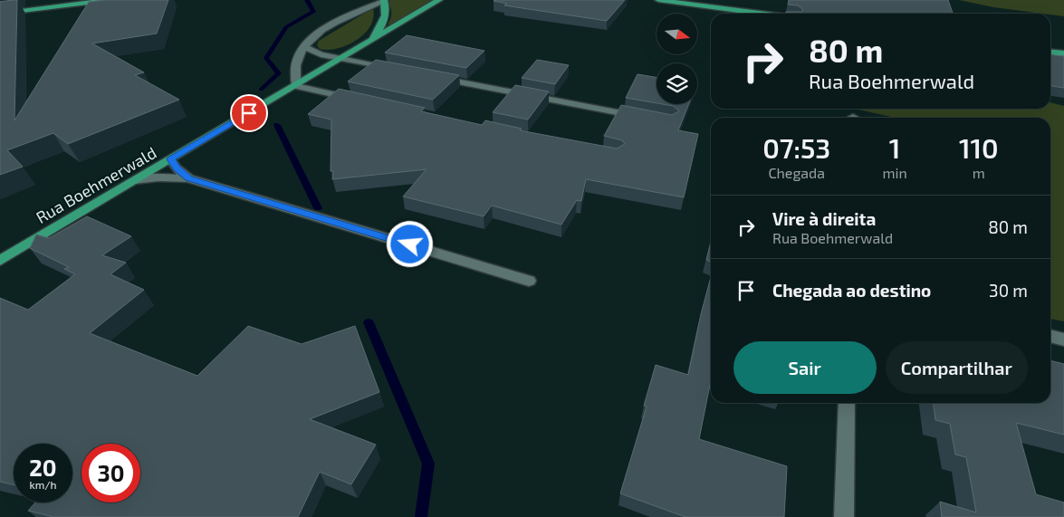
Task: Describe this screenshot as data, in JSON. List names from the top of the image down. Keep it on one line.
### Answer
{"streets":{"main road":["Rua Boehmerwald"]},"north":"right","page":{"turn":["80 m","Rua Boehmerwald"],"eta":["07:53","Chegada","1","min","110","m"],"list":[{"name":"Vire à direita","note":"Rua Boehmerwald","value":"80 m"},{"name":"Chegada ao destino","value":"30 m"}],"buttons":["Sair","Compartilhar"],"speed":"20 km/h","limit":"30"}}
